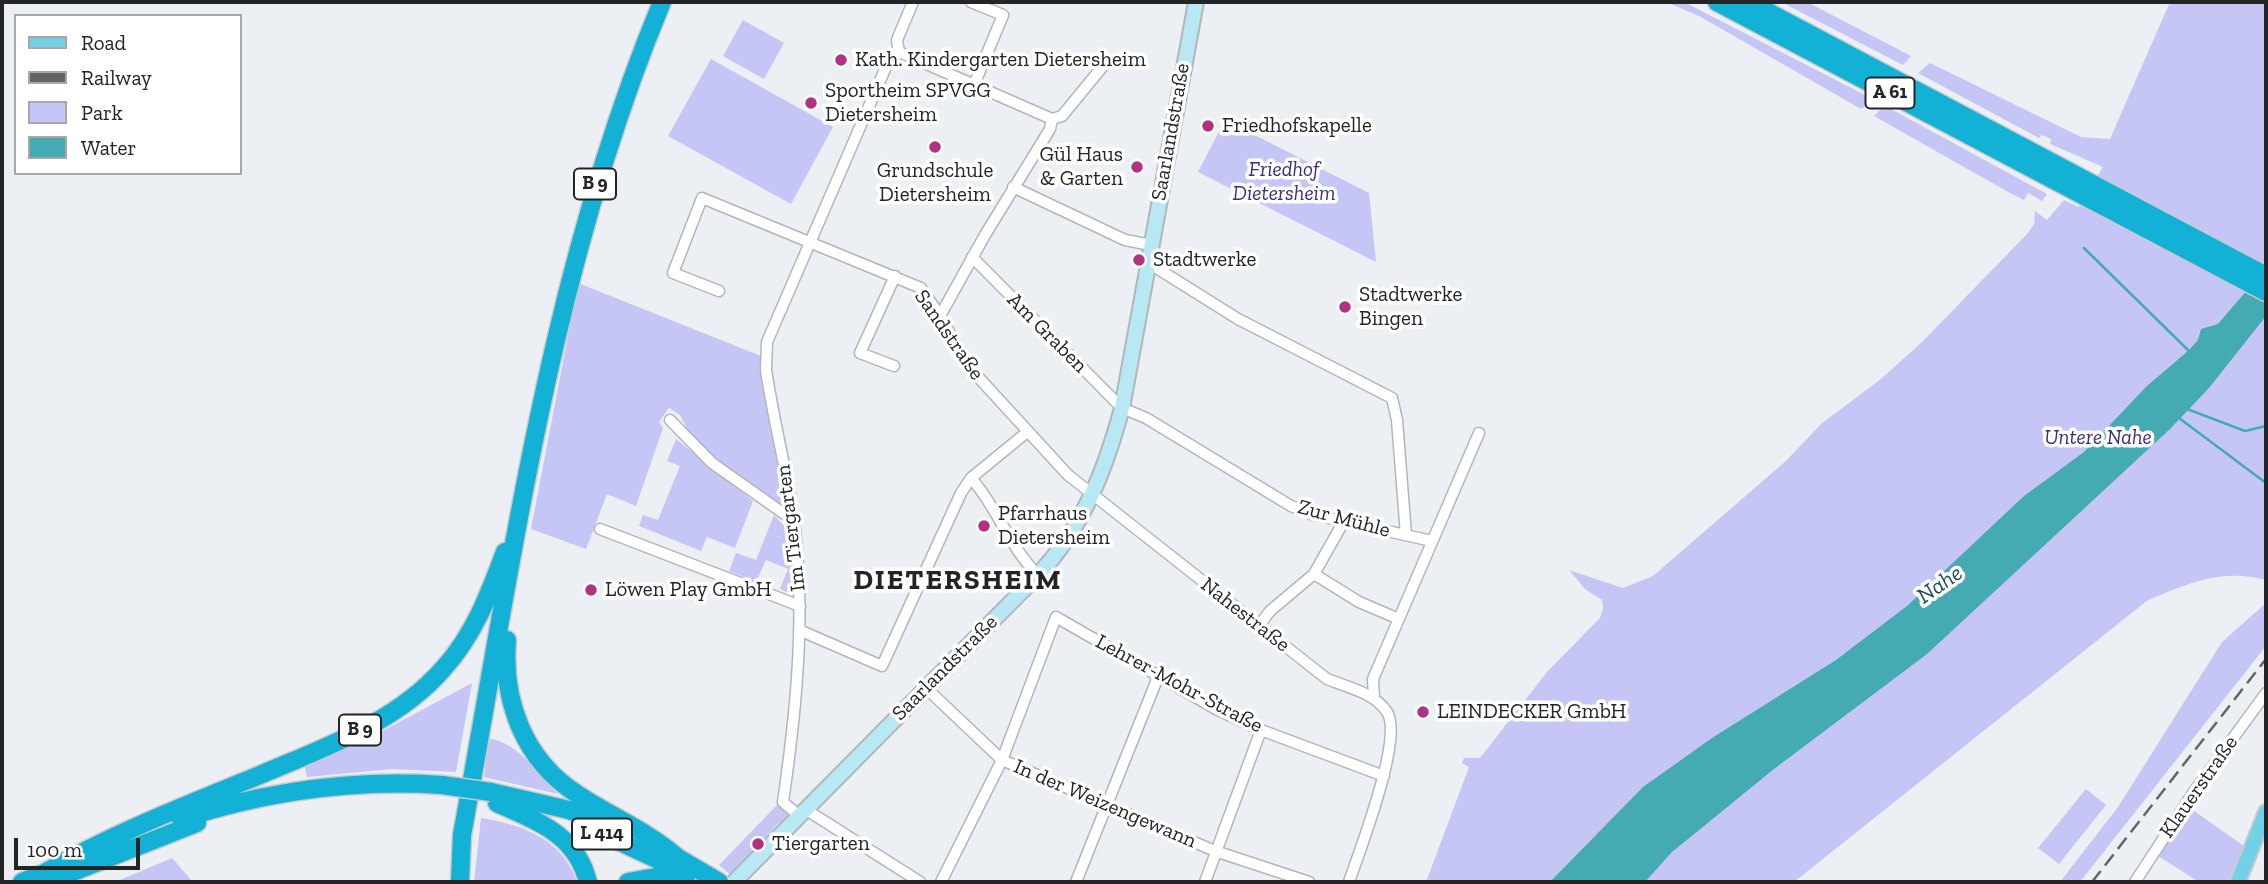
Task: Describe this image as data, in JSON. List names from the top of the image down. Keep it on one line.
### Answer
{"streets":{"highway":["A 61","B 9","L 414"],"main road":["Saarlandstraße"],"street":["Am Graben","Sandstraße","Zur Mühle","Im Tiergarten","Nahestraße","Lehrer-Mohr-Straße","Klauerstraße","In der Weizengewann"]},"crossings":[["Saarlandstraße","Am Graben"],["Saarlandstraße","Sandstraße"],["Saarlandstraße","Zur Mühle"],["Saarlandstraße","Im Tiergarten"],["Saarlandstraße","Nahestraße"],["Saarlandstraße","In der Weizengewann"],["B 9","L 414"],["Am Graben","Zur Mühle"],["Sandstraße","Im Tiergarten"],["Sandstraße","Nahestraße"],["Lehrer-Mohr-Straße","In der Weizengewann"]],"districts":["DIETERSHEIM"],"water":["Nahe"],"parks":["Friedhof Dietersheim","Untere Nahe"],"places":["Kath. Kindergarten Dietersheim","Sportheim SPVGG Dietersheim","Friedhofskapelle","Grundschule Dietersheim","Gül Haus & Garten","Stadtwerke","Stadtwerke Bingen","Pfarrhaus Dietersheim","Löwen Play GmbH","LEINDECKER GmbH","Tiergarten"],"legend":["Road","Railway","Park","Water"],"scale_bar":"100 m"}
